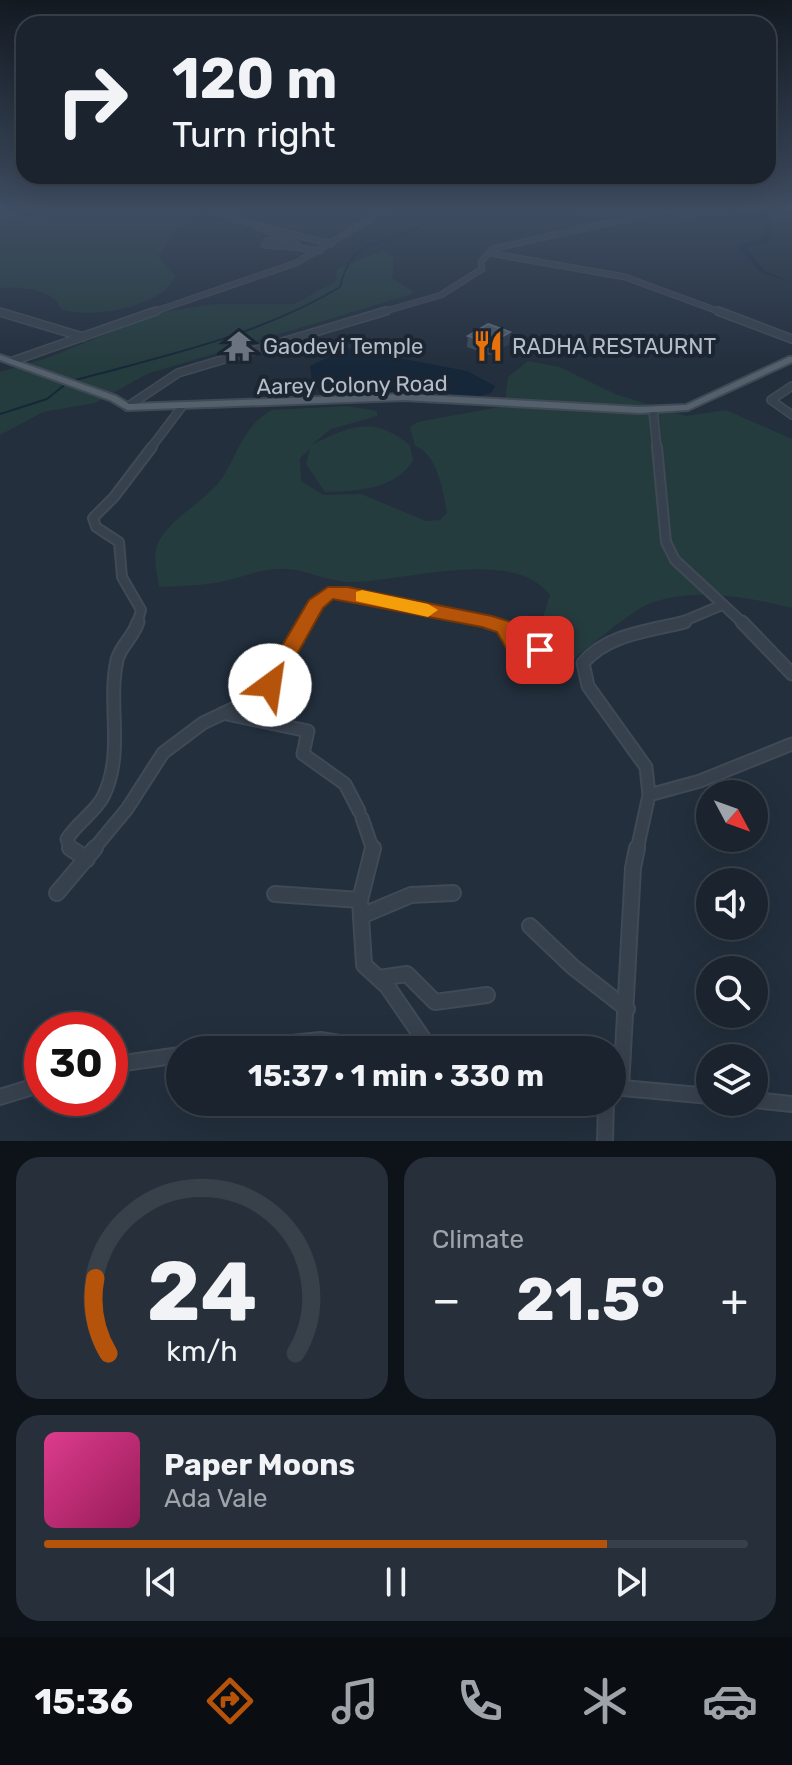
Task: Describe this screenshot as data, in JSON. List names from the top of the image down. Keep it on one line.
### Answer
{"streets":{"main road":["Aarey Colony Road"]},"places":{"temple":["Gaodevi Temple"],"restaurant":["RADHA RESTAURNT"]},"north":"bottom right","page":{"turn":["120 m","Turn right"],"limit":"30","trip":"15:37 · 1 min · 330 m","tile":"Climate","heat":["−","21.5°","+"],"song":["Paper Moons","Ada Vale"],"tabs":"15:36","gauge":["24","km/h"]}}
